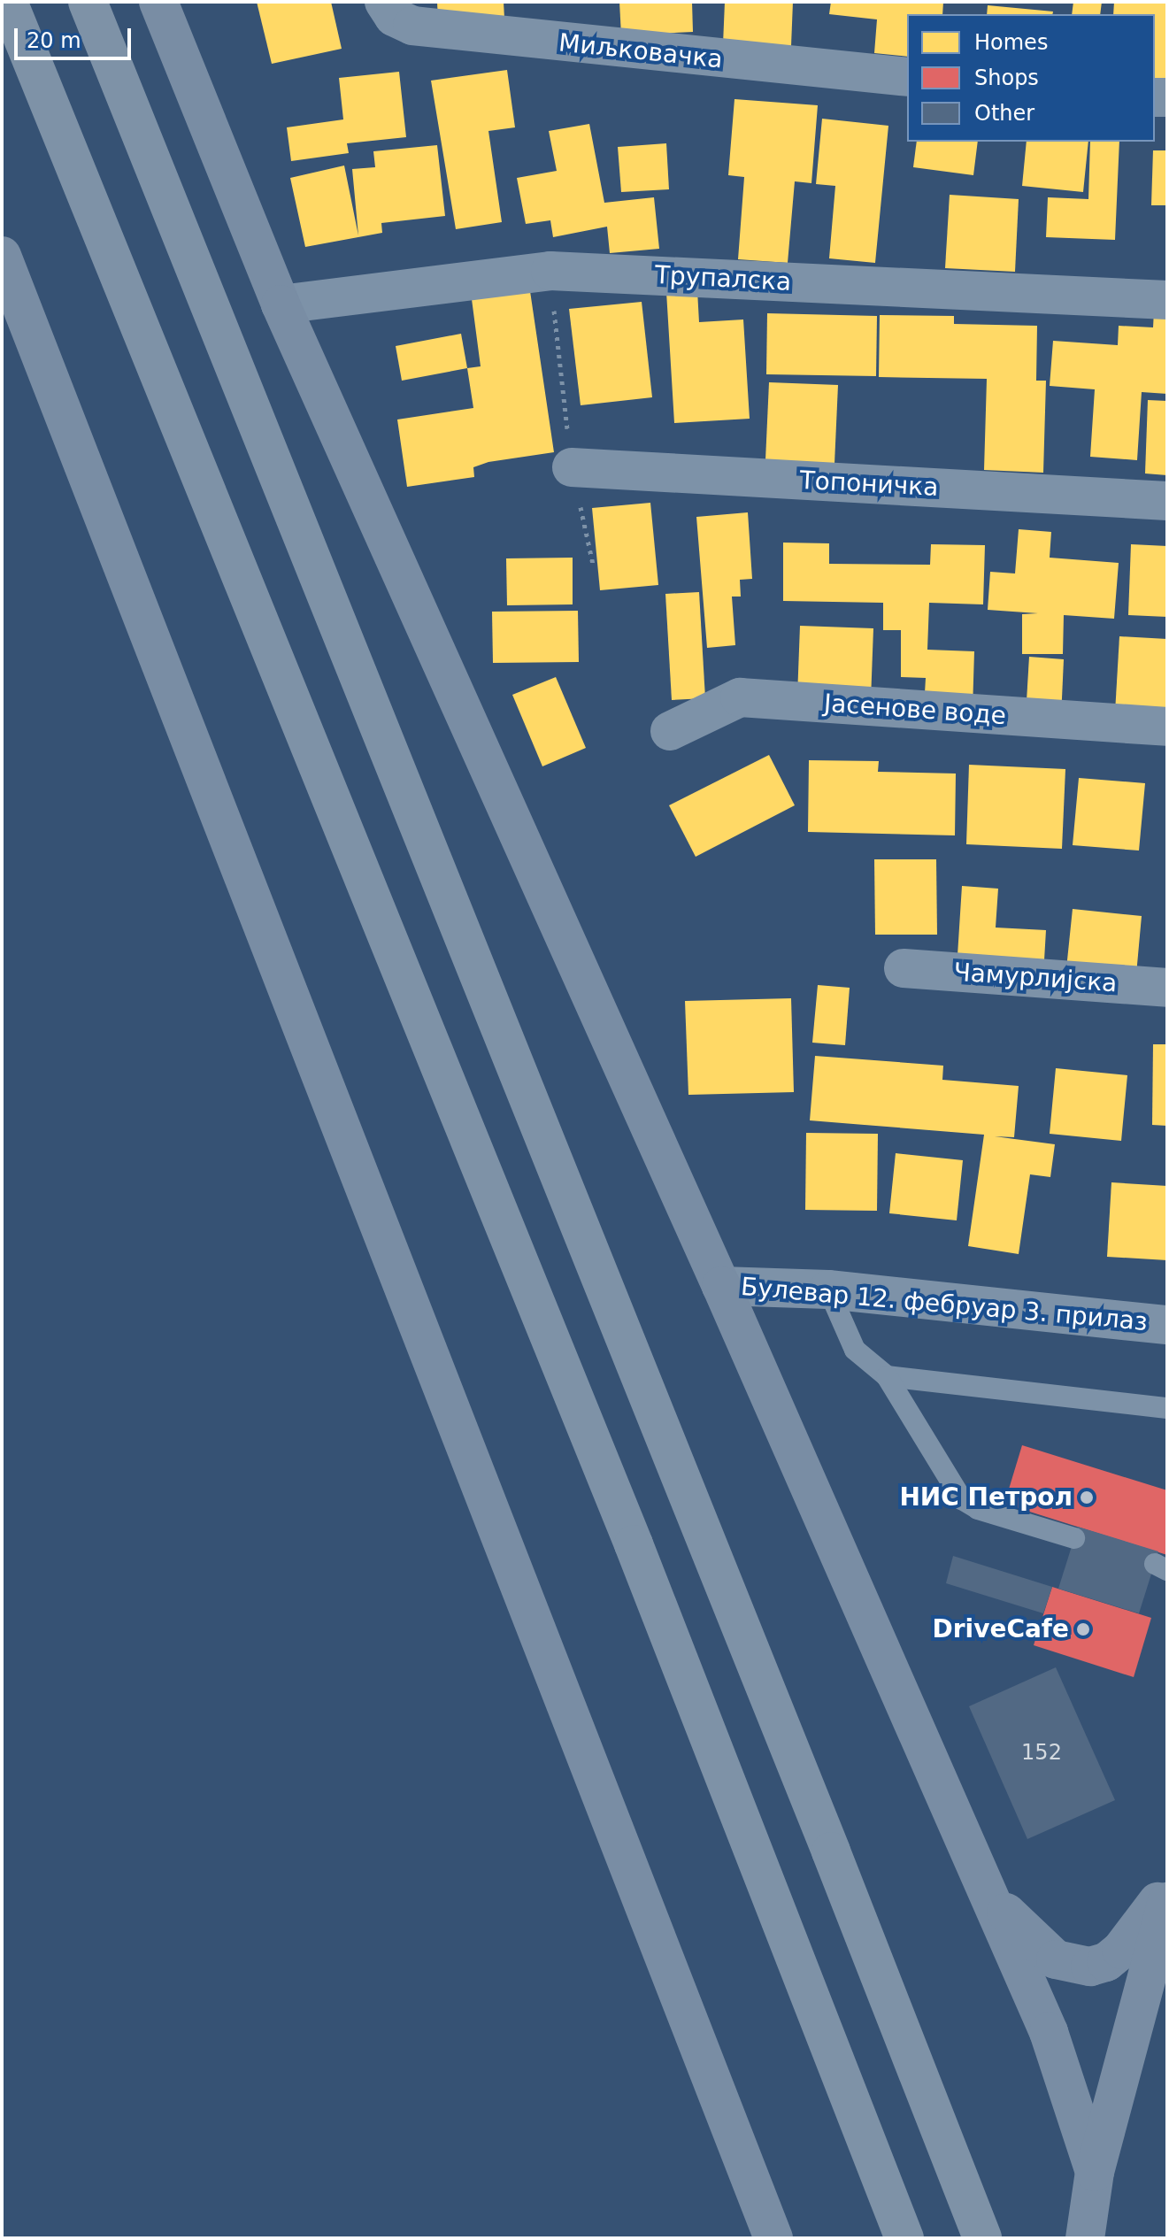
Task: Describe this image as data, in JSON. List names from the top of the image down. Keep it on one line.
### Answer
{"streets":{"street":["Миљковачка","Трупалска","Топоничка","Јасенове воде","Чамурлијска","Булевар 12. фебруар 3. прилаз"]},"places":["НИС Петрол","DriveCafe"],"house_numbers":["152"],"legend":["Homes","Shops","Other"],"scale_bar":"20 m"}
